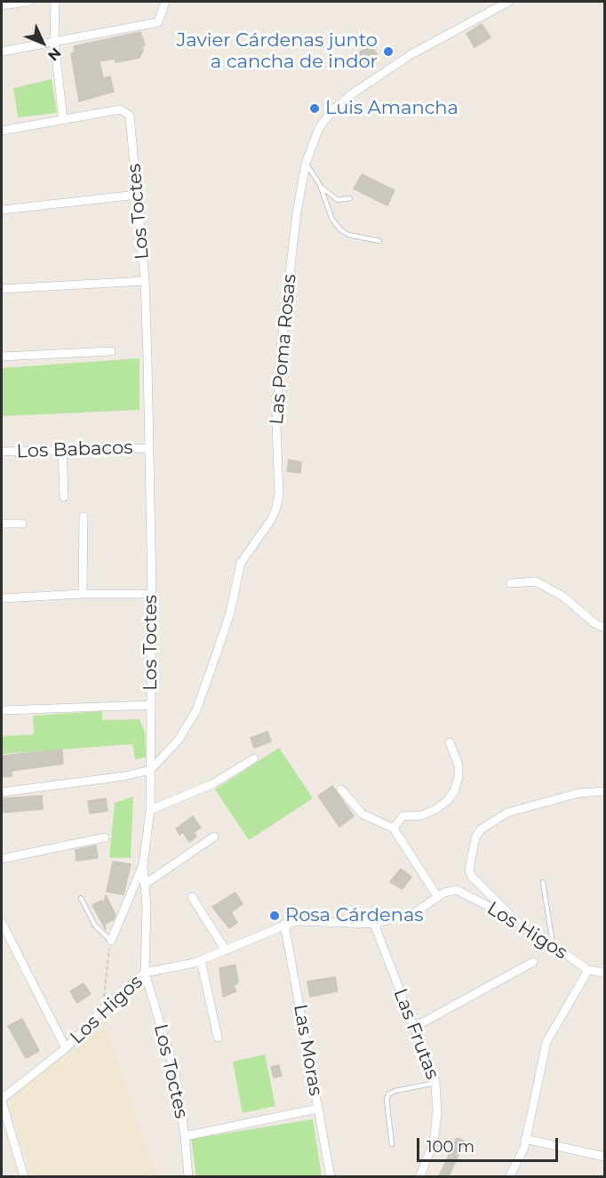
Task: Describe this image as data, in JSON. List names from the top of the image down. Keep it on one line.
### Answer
{"streets":{"street":["Los Toctes","Las Poma Rosas","Los Babacos","Los Higos","Las Frutas","Las Moras"]},"crossings":[["Los Toctes","Las Poma Rosas"],["Los Toctes","Los Babacos"],["Los Toctes","Los Higos"],["Los Higos","Las Frutas"],["Los Higos","Las Moras"]],"places":["Javier Cárdenas junto a cancha de indor","Luis Amancha","Rosa Cárdenas"],"scale_bar":"100 m","north":"bottom right"}
